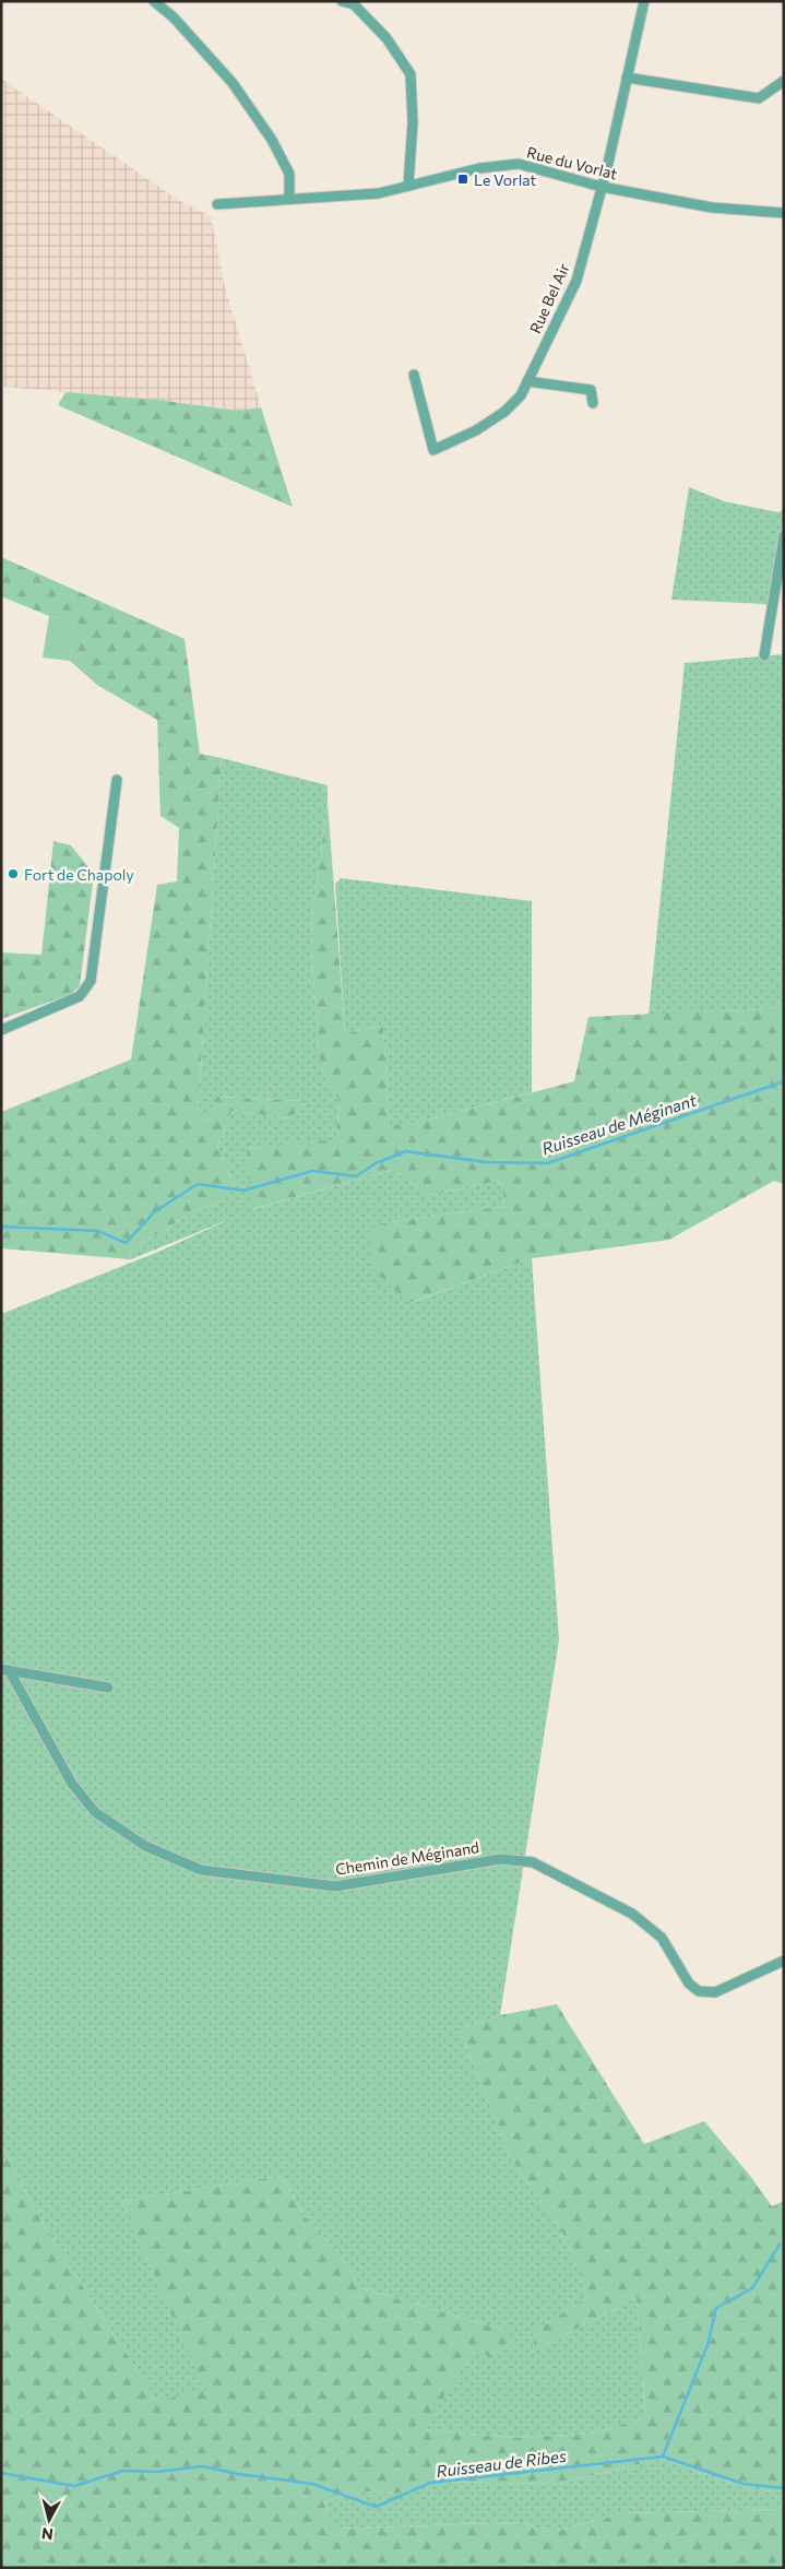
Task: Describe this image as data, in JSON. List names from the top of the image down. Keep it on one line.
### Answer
{"streets":{"street":["Rue du Vorlat","Rue Bel Air","Chemin de Méginand"]},"crossings":[["Rue du Vorlat","Rue Bel Air"]],"water":["Ruisseau de Méginant","Ruisseau de Ribes"],"places":{"transit":["Le Vorlat"],"other":["Fort de Chapoly"]},"north":"bottom"}
